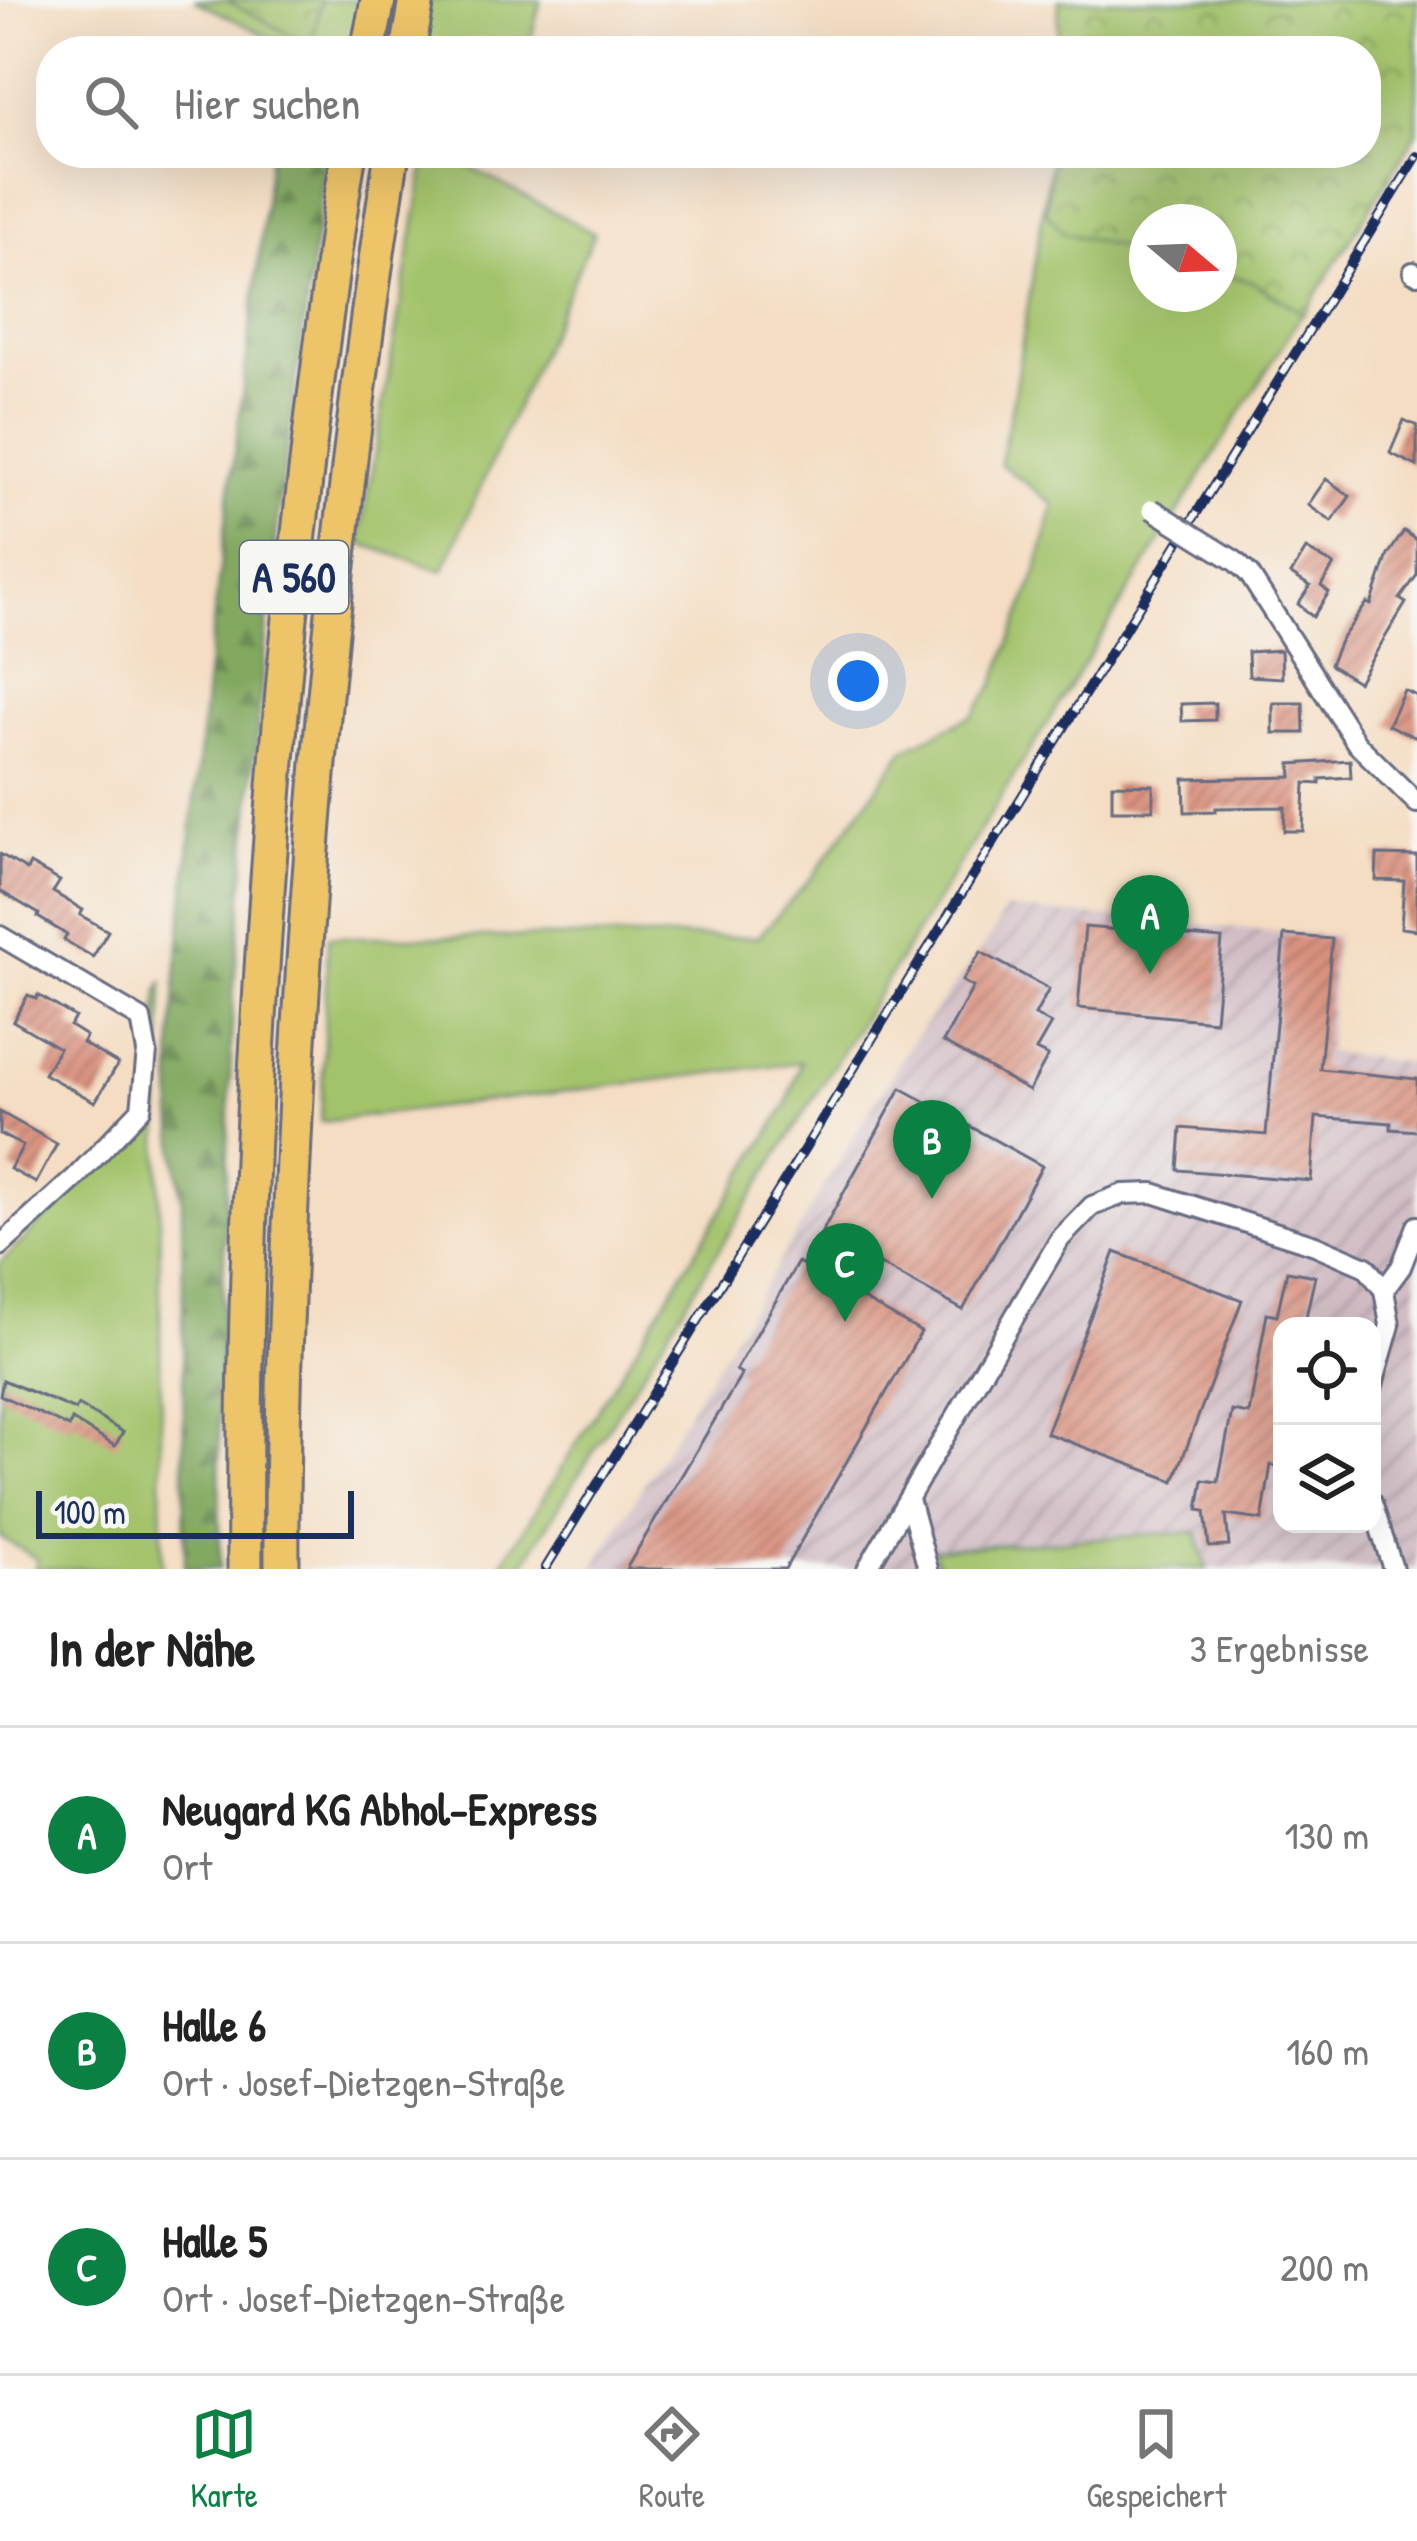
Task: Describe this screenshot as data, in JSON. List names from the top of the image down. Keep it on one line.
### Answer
{"streets":{"highway":["A 560"]},"scale_bar":"100 m","north":"right","page":{"search":"Hier suchen","pins":["A","B","C"],"scale":"100 m","heading":["In der Nähe","3 Ergebnisse"],"list":[{"mark":"A","name":"Neugard KG Abhol-Express","note":"Ort","value":"130 m"},{"mark":"B","name":"Halle 6","note":"Ort · Josef-Dietzgen-Straße","value":"160 m"},{"mark":"C","name":"Halle 5","note":"Ort · Josef-Dietzgen-Straße","value":"200 m"}],"nav":["Karte","Route","Gespeichert"]}}
